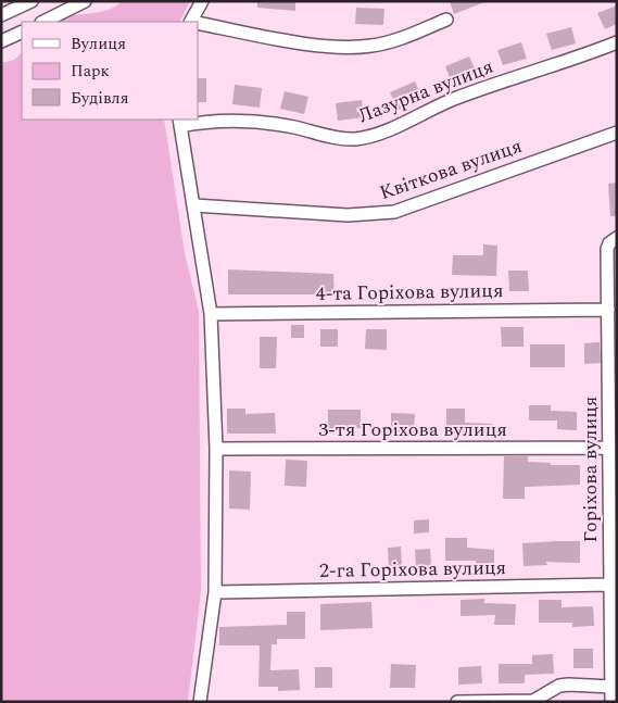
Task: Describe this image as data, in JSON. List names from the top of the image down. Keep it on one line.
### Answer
{"streets":{"street":["Лазурна вулиця","Квіткова вулиця","4-та Горіхова вулиця","3-тя Горіхова вулиця","Горіхова вулиця","2-га Горіхова вулиця"]},"crossings":[["4-та Горіхова вулиця","Горіхова вулиця"],["3-тя Горіхова вулиця","Горіхова вулиця"],["Горіхова вулиця","2-га Горіхова вулиця"]],"legend":["Вулиця","Парк","Будівля"]}
